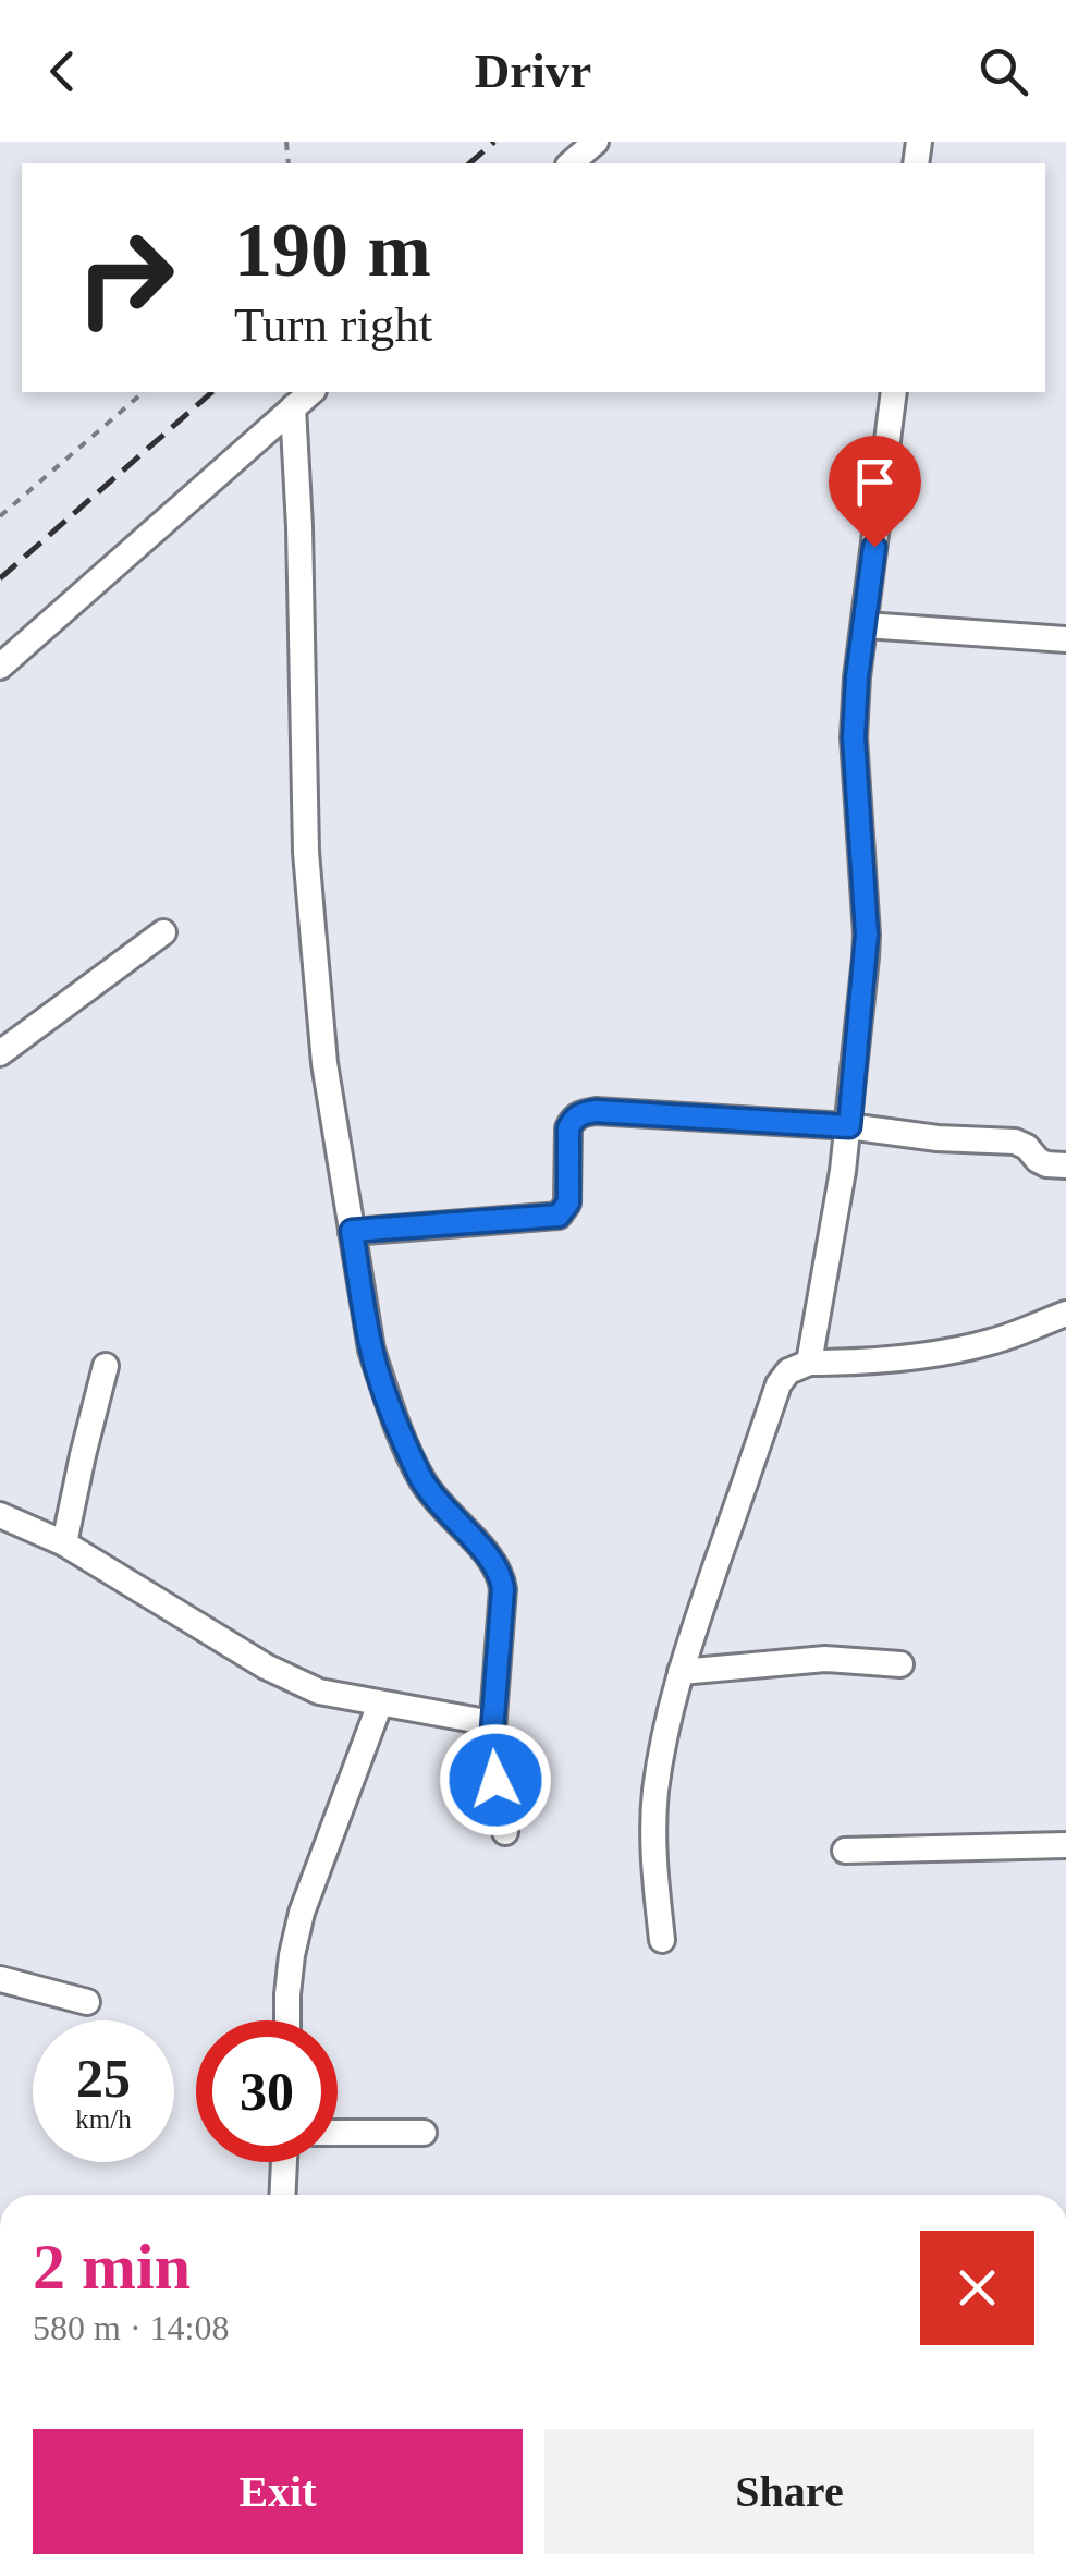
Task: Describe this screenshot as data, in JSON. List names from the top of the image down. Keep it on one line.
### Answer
{"page":{"header":"Drivr","turn":["190 m","Turn right"],"speed":"25 km/h","limit":"30","heading":["2 min","580 m · 14:08"],"buttons":["Exit","Share"]}}
